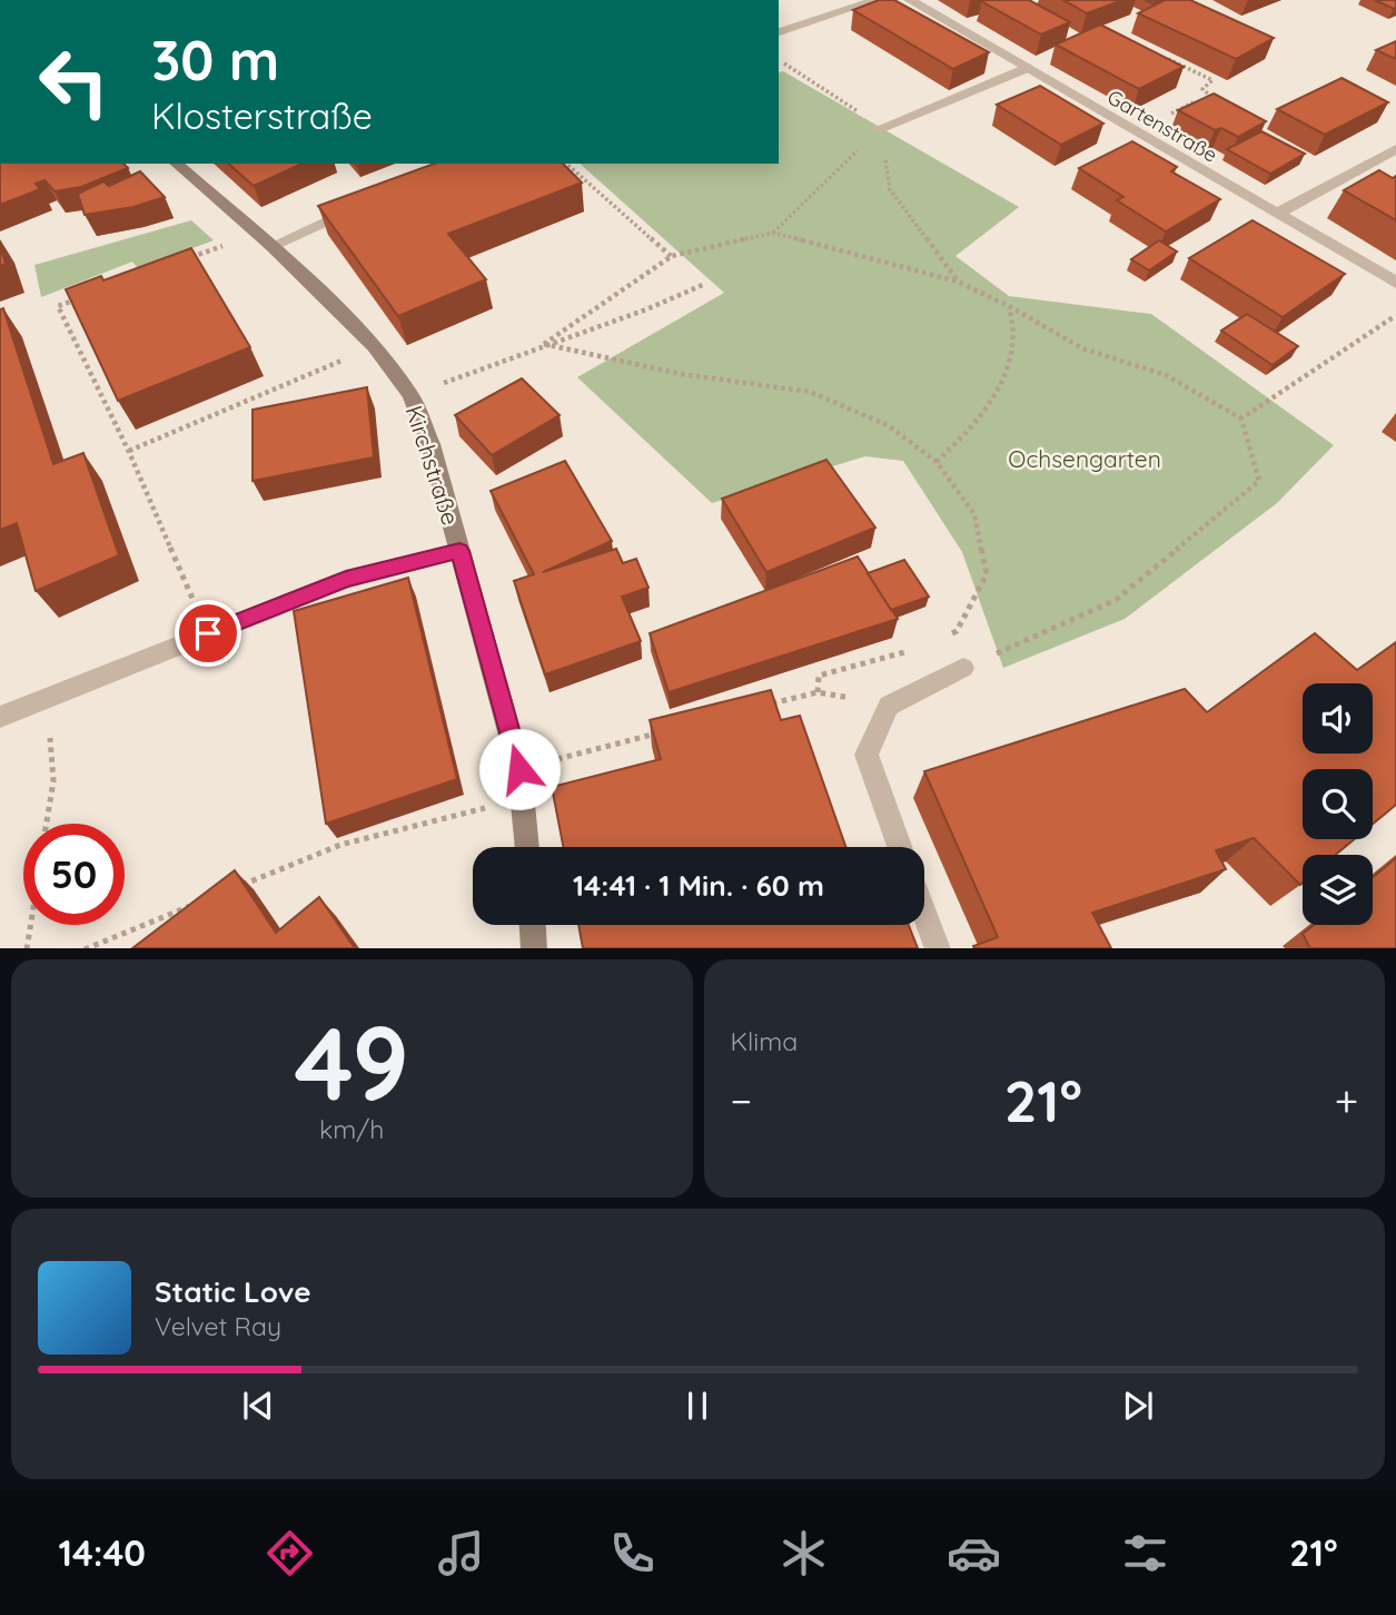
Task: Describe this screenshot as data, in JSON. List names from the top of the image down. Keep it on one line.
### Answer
{"streets":{"main road":["Kirchstraße"],"street":["Gartenstraße"]},"parks":["Ochsengarten"],"page":{"turn":["30 m","Klosterstraße"],"limit":"50","trip":"14:41 · 1 Min. · 60 m","tile":[["49","km/h"],"Klima"],"heat":["−","21°","+"],"song":["Static Love","Velvet Ray"],"tabs":["14:40","21°"]}}
